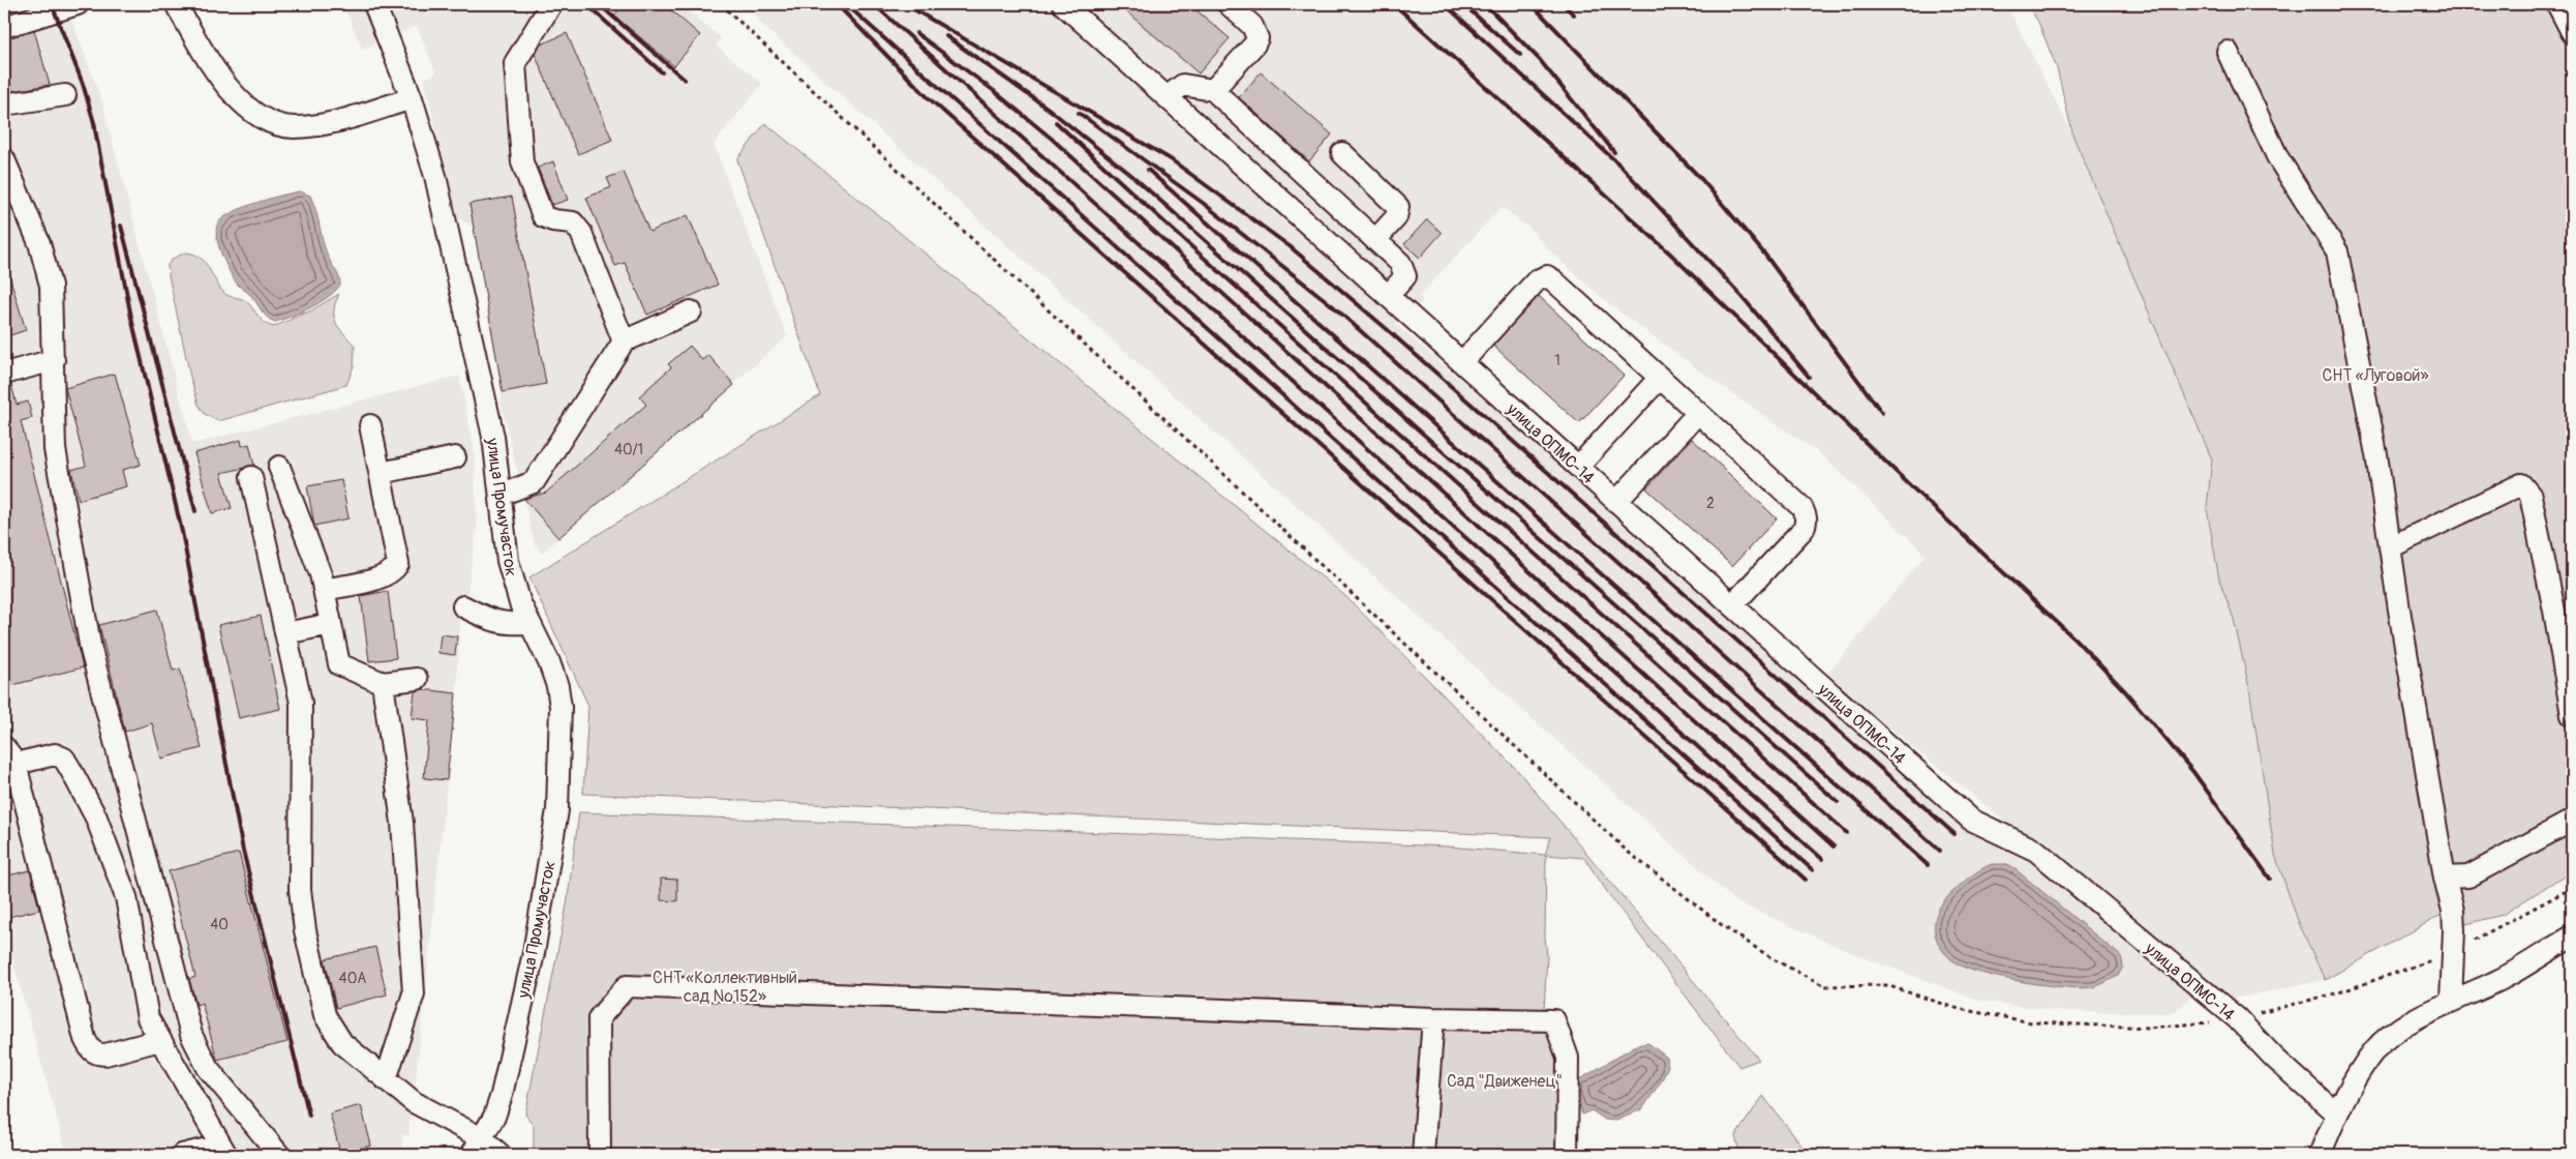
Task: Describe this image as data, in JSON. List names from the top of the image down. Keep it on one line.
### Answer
{"streets":{"street":["улица ОПМС-14","улица Промучасток"]},"parks":["СНТ «Луговой»","СНТ «Коллективный сад №152»","Сад \"Движенец\""],"house_numbers":["1","40/1","2","40","40А"]}
